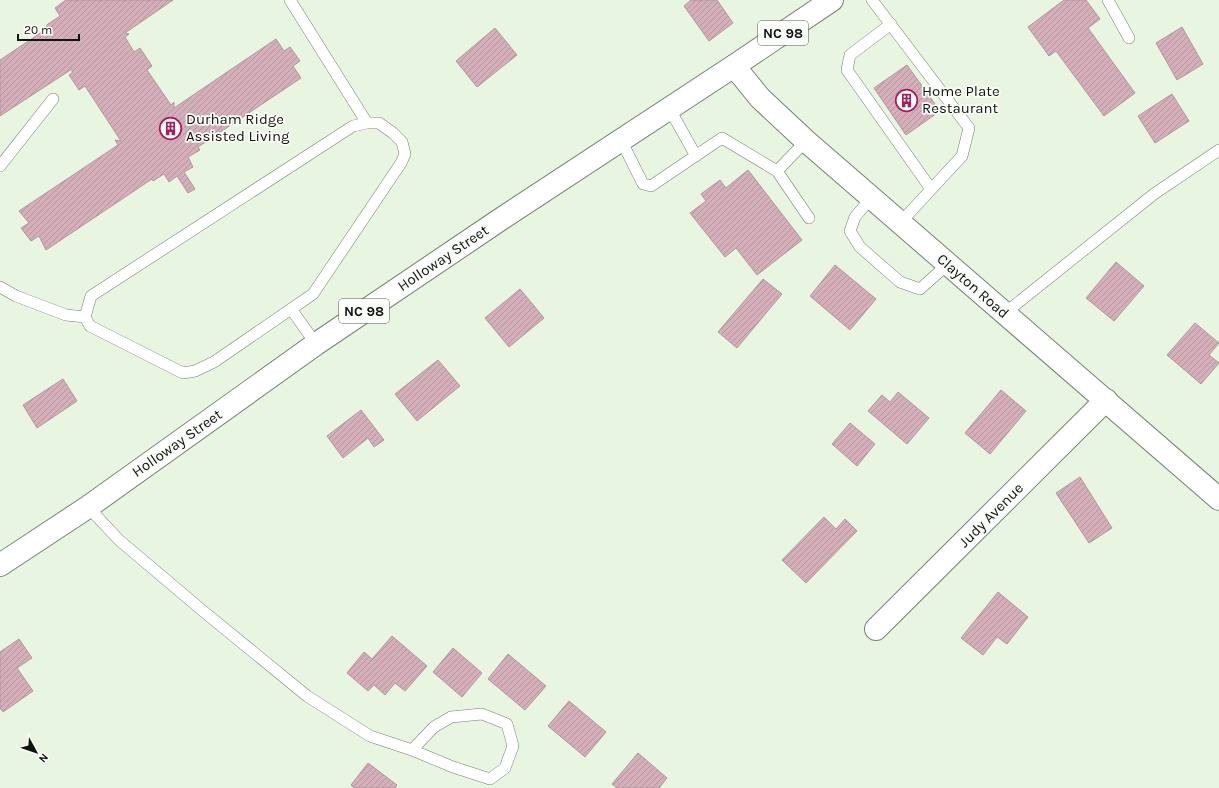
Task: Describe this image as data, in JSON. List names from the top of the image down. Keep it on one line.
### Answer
{"streets":{"main road":["NC 98","Holloway Street","Clayton Road","Judy Avenue"]},"crossings":[["Holloway Street","Clayton Road"],["Clayton Road","Judy Avenue"]],"places":{"building":["Home Plate Restaurant","Durham Ridge Assisted Living"]},"scale_bar":"20 m","north":"bottom right"}
